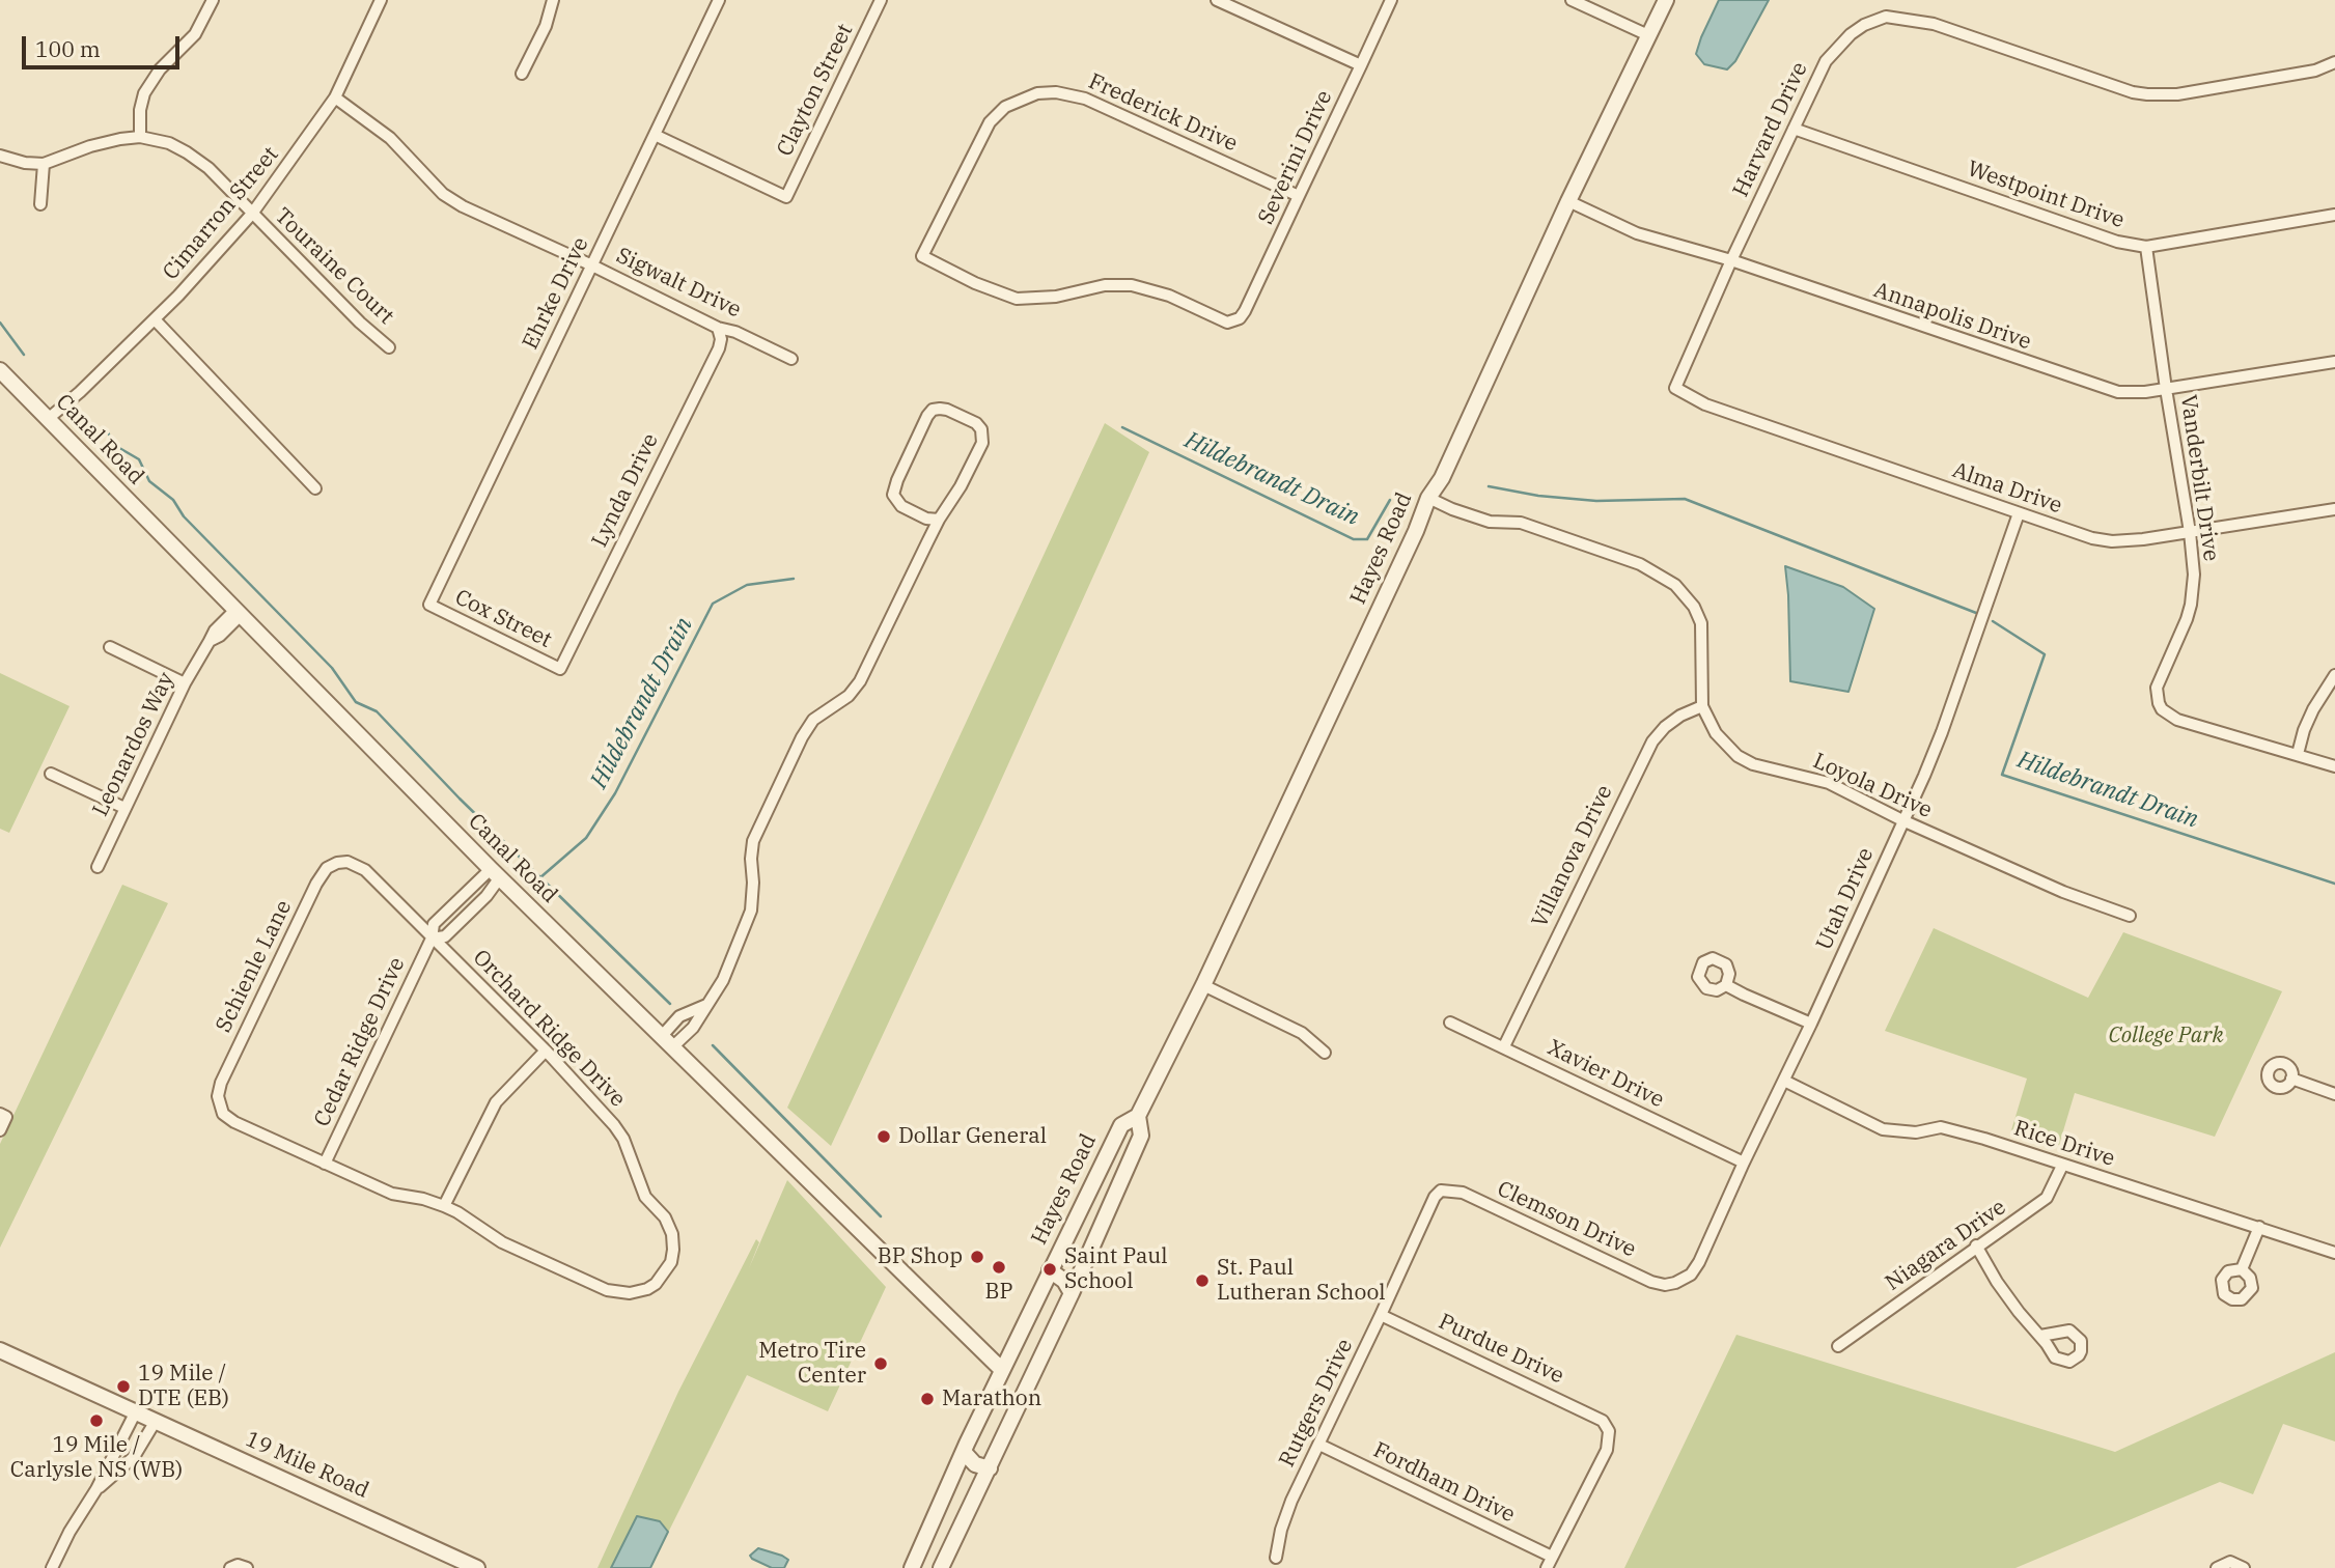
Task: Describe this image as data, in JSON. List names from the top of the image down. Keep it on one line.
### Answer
{"streets":{"street":["Clayton Street","Frederick Drive","Harvard Drive","Severini Drive","Westpoint Drive","Cimarron Street","Touraine Court","Sigwalt Drive","Ehrke Drive","Annapolis Drive","Canal Road","Vanderbilt Drive","Alma Drive","Lynda Drive","Hayes Road","Cox Street","Leonardos Way","Loyola Drive","Villanova Drive","Utah Drive","Schienle Lane","Orchard Ridge Drive","Cedar Ridge Drive","Xavier Drive","Rice Drive","Clemson Drive","Niagara Drive","Purdue Drive","Rutgers Drive","19 Mile Road","Fordham Drive"]},"crossings":[["Clayton Street","Ehrke Drive"],["Frederick Drive","Severini Drive"],["Harvard Drive","Westpoint Drive"],["Harvard Drive","Annapolis Drive"],["Harvard Drive","Alma Drive"],["Westpoint Drive","Vanderbilt Drive"],["Cimarron Street","Touraine Court"],["Cimarron Street","Sigwalt Drive"],["Cimarron Street","Canal Road"],["Sigwalt Drive","Ehrke Drive"],["Sigwalt Drive","Lynda Drive"],["Ehrke Drive","Cox Street"],["Annapolis Drive","Vanderbilt Drive"],["Annapolis Drive","Hayes Road"],["Canal Road","Hayes Road"],["Canal Road","Leonardos Way"],["Canal Road","Cedar Ridge Drive"],["Vanderbilt Drive","Alma Drive"],["Alma Drive","Utah Drive"],["Lynda Drive","Cox Street"],["Hayes Road","Loyola Drive"],["Loyola Drive","Villanova Drive"],["Loyola Drive","Utah Drive"],["Villanova Drive","Xavier Drive"],["Utah Drive","Xavier Drive"],["Utah Drive","Rice Drive"],["Utah Drive","Clemson Drive"],["Schienle Lane","Orchard Ridge Drive"],["Schienle Lane","Cedar Ridge Drive"],["Orchard Ridge Drive","Cedar Ridge Drive"],["Rice Drive","Niagara Drive"],["Clemson Drive","Rutgers Drive"],["Purdue Drive","Rutgers Drive"],["Purdue Drive","Fordham Drive"],["Rutgers Drive","Fordham Drive"]],"water":["Hildebrandt Drain"],"parks":["College Park"],"places":["Dollar General","BP Shop","BP","Saint Paul School","St. Paul Lutheran School","Metro Tire Center","19 Mile / DTE (EB)","Marathon","19 Mile / Carlysle NS (WB)"],"scale_bar":"100 m"}
